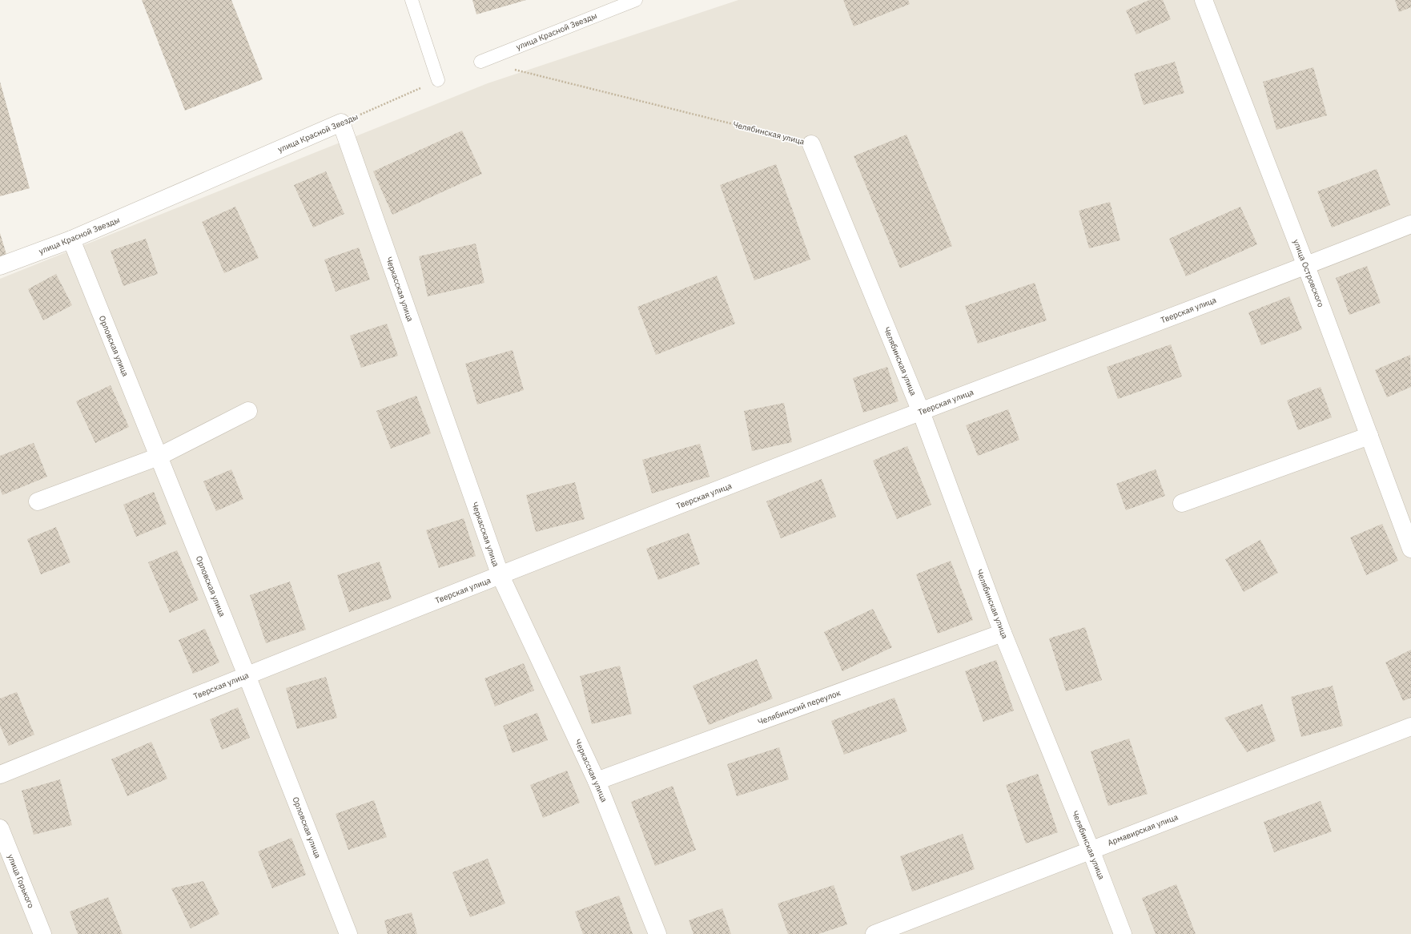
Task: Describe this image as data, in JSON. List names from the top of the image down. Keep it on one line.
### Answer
{"streets":{"street":["улица Красной Звезды","Челябинская улица","улица Островского","Черкасская улица","Тверская улица","Орловская улица","Челябинский переулок","Армавирская улица","улица Горького"]},"crossings":[["улица Красной Звезды","Челябинская улица"],["улица Красной Звезды","Черкасская улица"],["улица Красной Звезды","Орловская улица"],["Челябинская улица","Тверская улица"],["Челябинская улица","Челябинский переулок"],["Челябинская улица","Армавирская улица"],["улица Островского","Тверская улица"],["Черкасская улица","Тверская улица"],["Черкасская улица","Челябинский переулок"],["Тверская улица","Орловская улица"]]}
